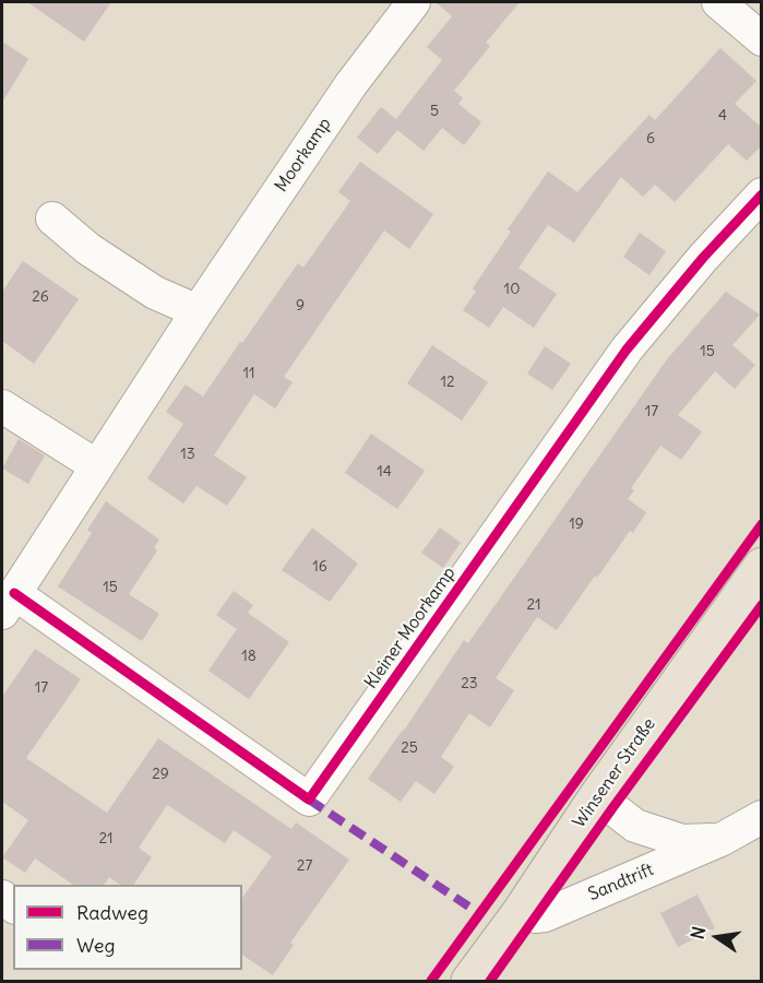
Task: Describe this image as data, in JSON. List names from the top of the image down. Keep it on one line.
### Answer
{"streets":{"main road":["Winsener Straße"],"street":["Moorkamp","Kleiner Moorkamp","Sandtrift"]},"crossings":[["Moorkamp","Kleiner Moorkamp"],["Winsener Straße","Sandtrift"]],"house_numbers":["5","4","6","10","26","9","15","11","12","17","13","14","19","16","15","21","18","23","17","25","29","21","27"],"legend":["Radweg","Weg"],"north":"left"}
